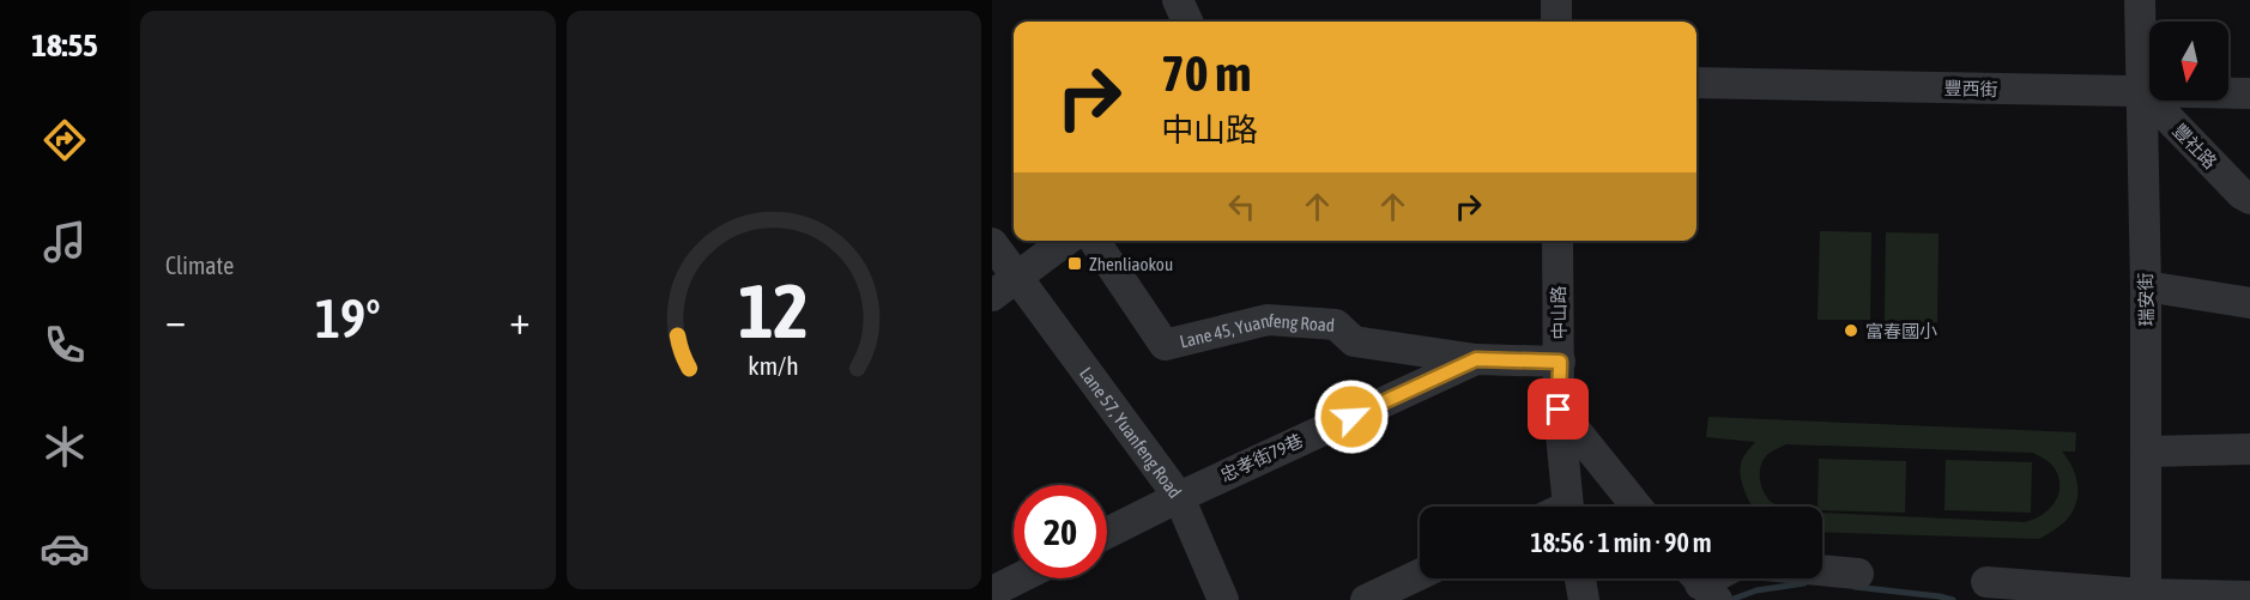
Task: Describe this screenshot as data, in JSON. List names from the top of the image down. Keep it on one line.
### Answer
{"streets":{"street":["豐西街","豐社路","瑞安街","中山路","Lane 45, Yuanfeng Road","Lane 57, Yuanfeng Road","忠孝街79巷"]},"crossings":[["豐西街","豐社路"],["豐西街","瑞安街"],["豐社路","瑞安街"],["中山路","忠孝街79巷"],["Lane 45, Yuanfeng Road","忠孝街79巷"],["Lane 57, Yuanfeng Road","忠孝街79巷"]],"places":{"transit":["Zhenliaokou"],"other":["富春國小"]},"north":"bottom","page":{"tabs":"18:55","tile":"Climate","turn":["70 m","中山路"],"heat":["−","19°","+"],"limit":"20","trip":"18:56 · 1 min · 90 m","gauge":["12","km/h"]}}
